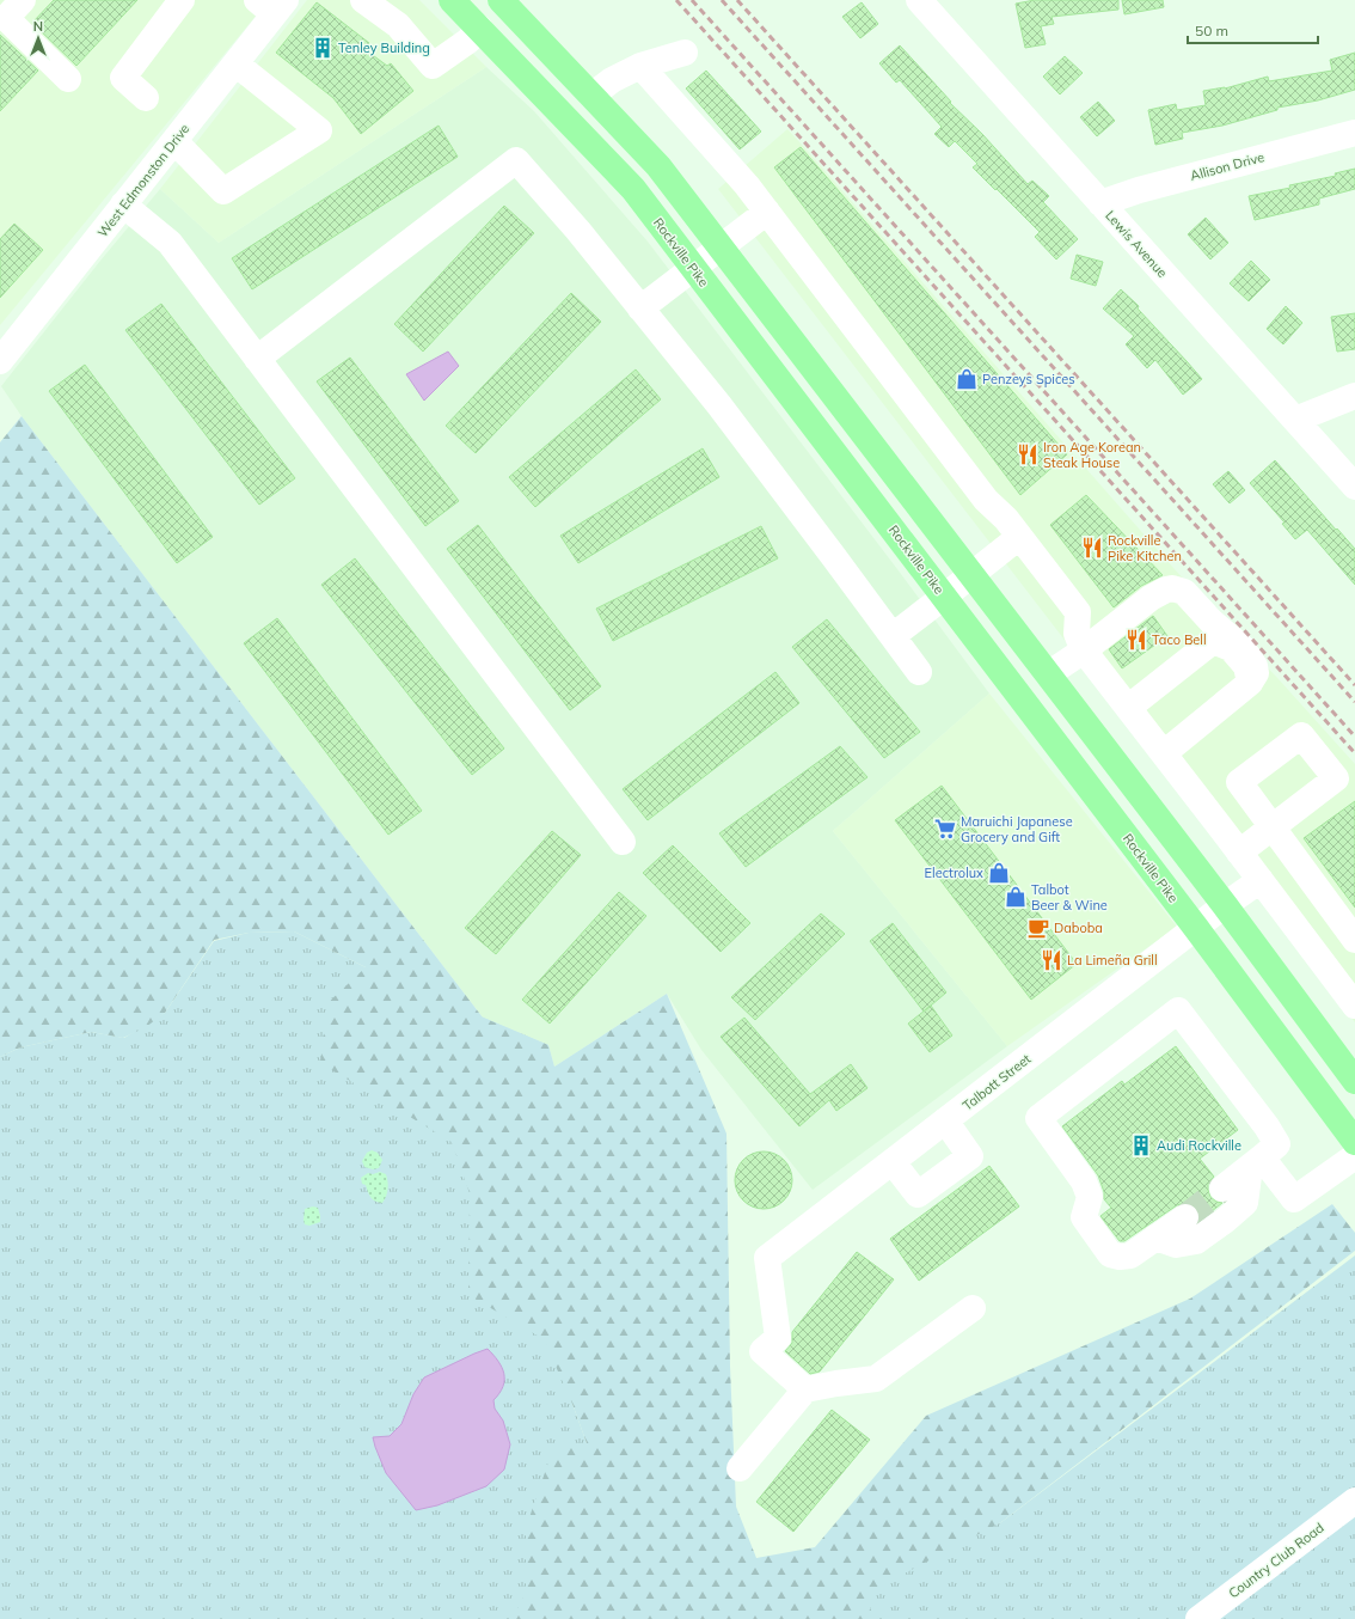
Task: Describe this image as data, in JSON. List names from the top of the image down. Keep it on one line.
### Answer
{"streets":{"main road":["Rockville Pike"],"street":["Allison Drive","West Edmonston Drive","Lewis Avenue","Talbott Street","Country Club Road"]},"crossings":[["Allison Drive","Lewis Avenue"],["Rockville Pike","Talbott Street"]],"places":{"building":["Tenley Building","Audi Rockville"],"shop":["Penzeys Spices","Electrolux","Talbot Beer & Wine"],"restaurant":["Iron Age Korean Steak House","Rockville Pike Kitchen","Taco Bell","La Limeña Grill"],"supermarket":["Maruichi Japanese Grocery and Gift"],"cafe":["Daboba"]},"scale_bar":"50 m","north":"top"}
